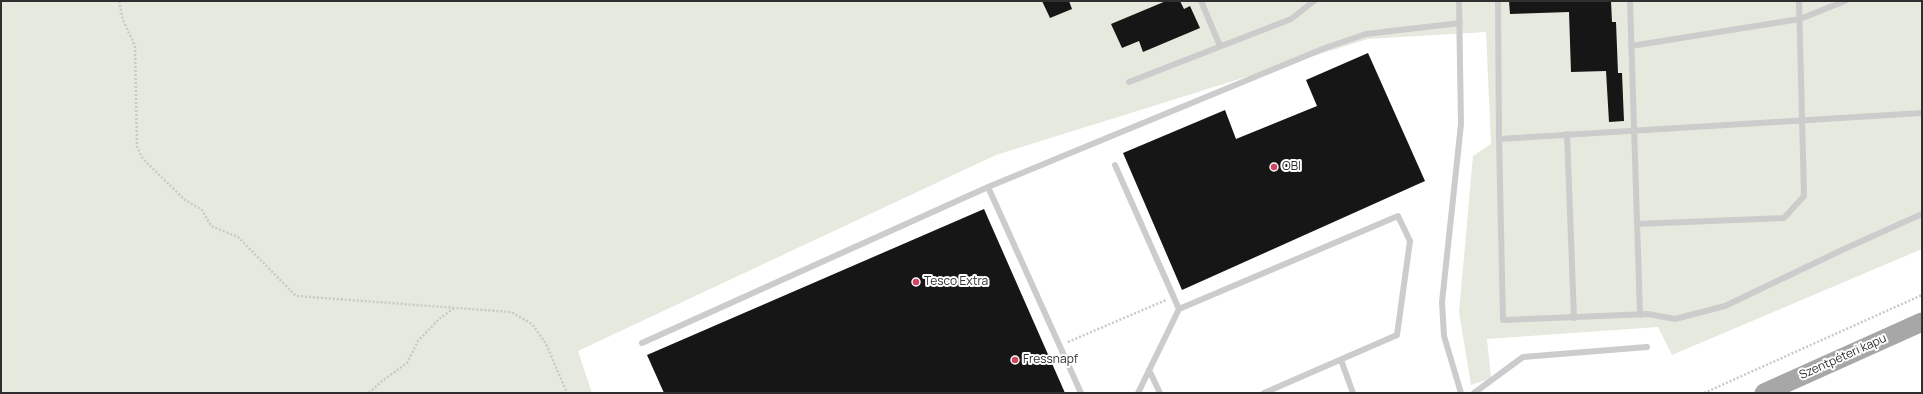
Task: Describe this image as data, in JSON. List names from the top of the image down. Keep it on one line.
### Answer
{"streets":{"main road":["Szentpéteri kapu"]},"places":["OBI","Tesco Extra","Fressnapf"]}
